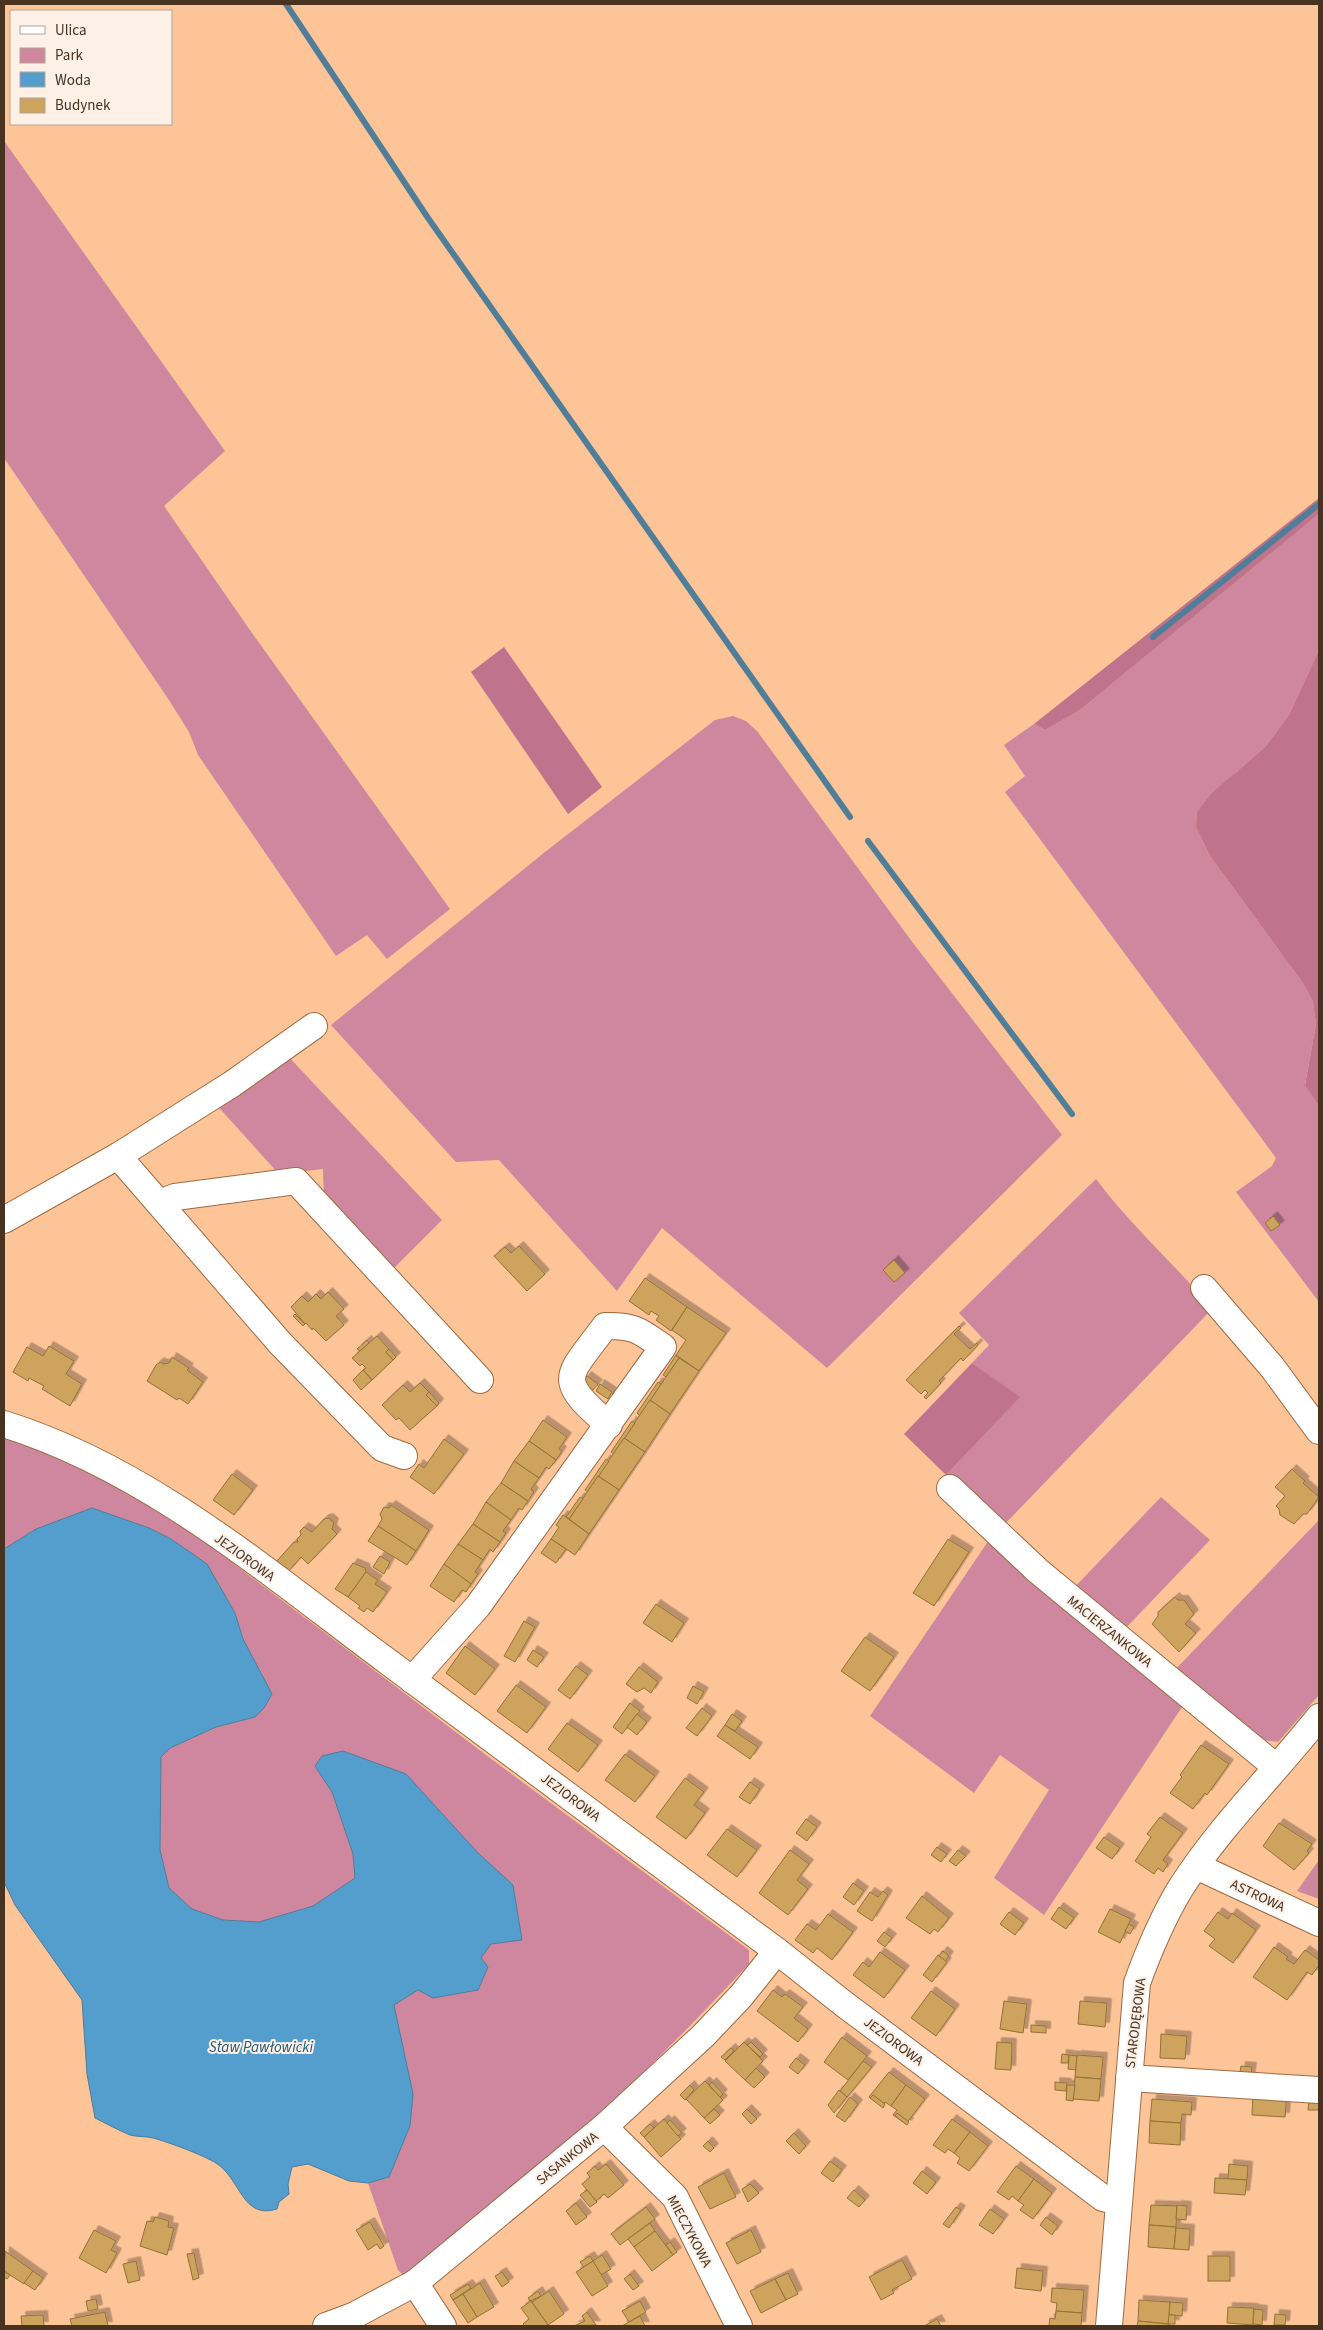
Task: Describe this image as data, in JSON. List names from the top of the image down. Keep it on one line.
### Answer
{"streets":{"street":["JEZIOROWA","MACIERZANKOWA","ASTROWA","STARODĘBOWA","SASANKOWA","MIECZYKOWA"]},"crossings":[["JEZIOROWA","STARODĘBOWA"],["JEZIOROWA","SASANKOWA"],["MACIERZANKOWA","STARODĘBOWA"],["ASTROWA","STARODĘBOWA"],["SASANKOWA","MIECZYKOWA"]],"water":["Staw Pawłowicki"],"legend":["Ulica","Park","Woda","Budynek"]}
